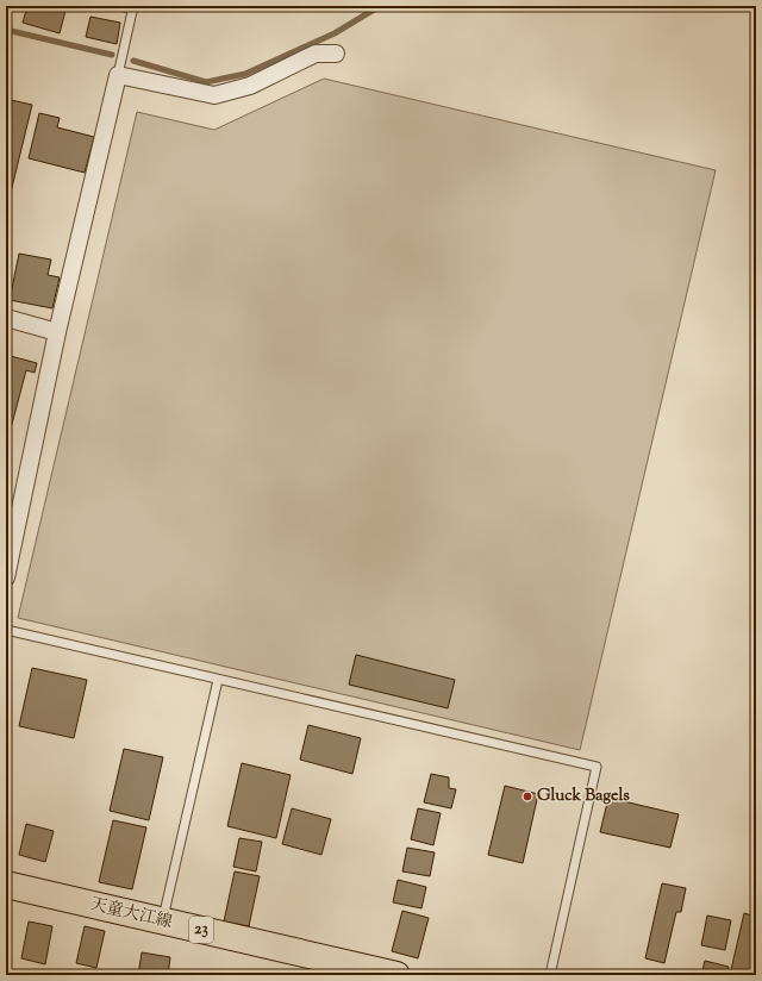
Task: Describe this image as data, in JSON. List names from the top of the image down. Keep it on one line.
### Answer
{"streets":{"main road":["天童大江線","23"]},"places":["Gluck Bagels"]}
